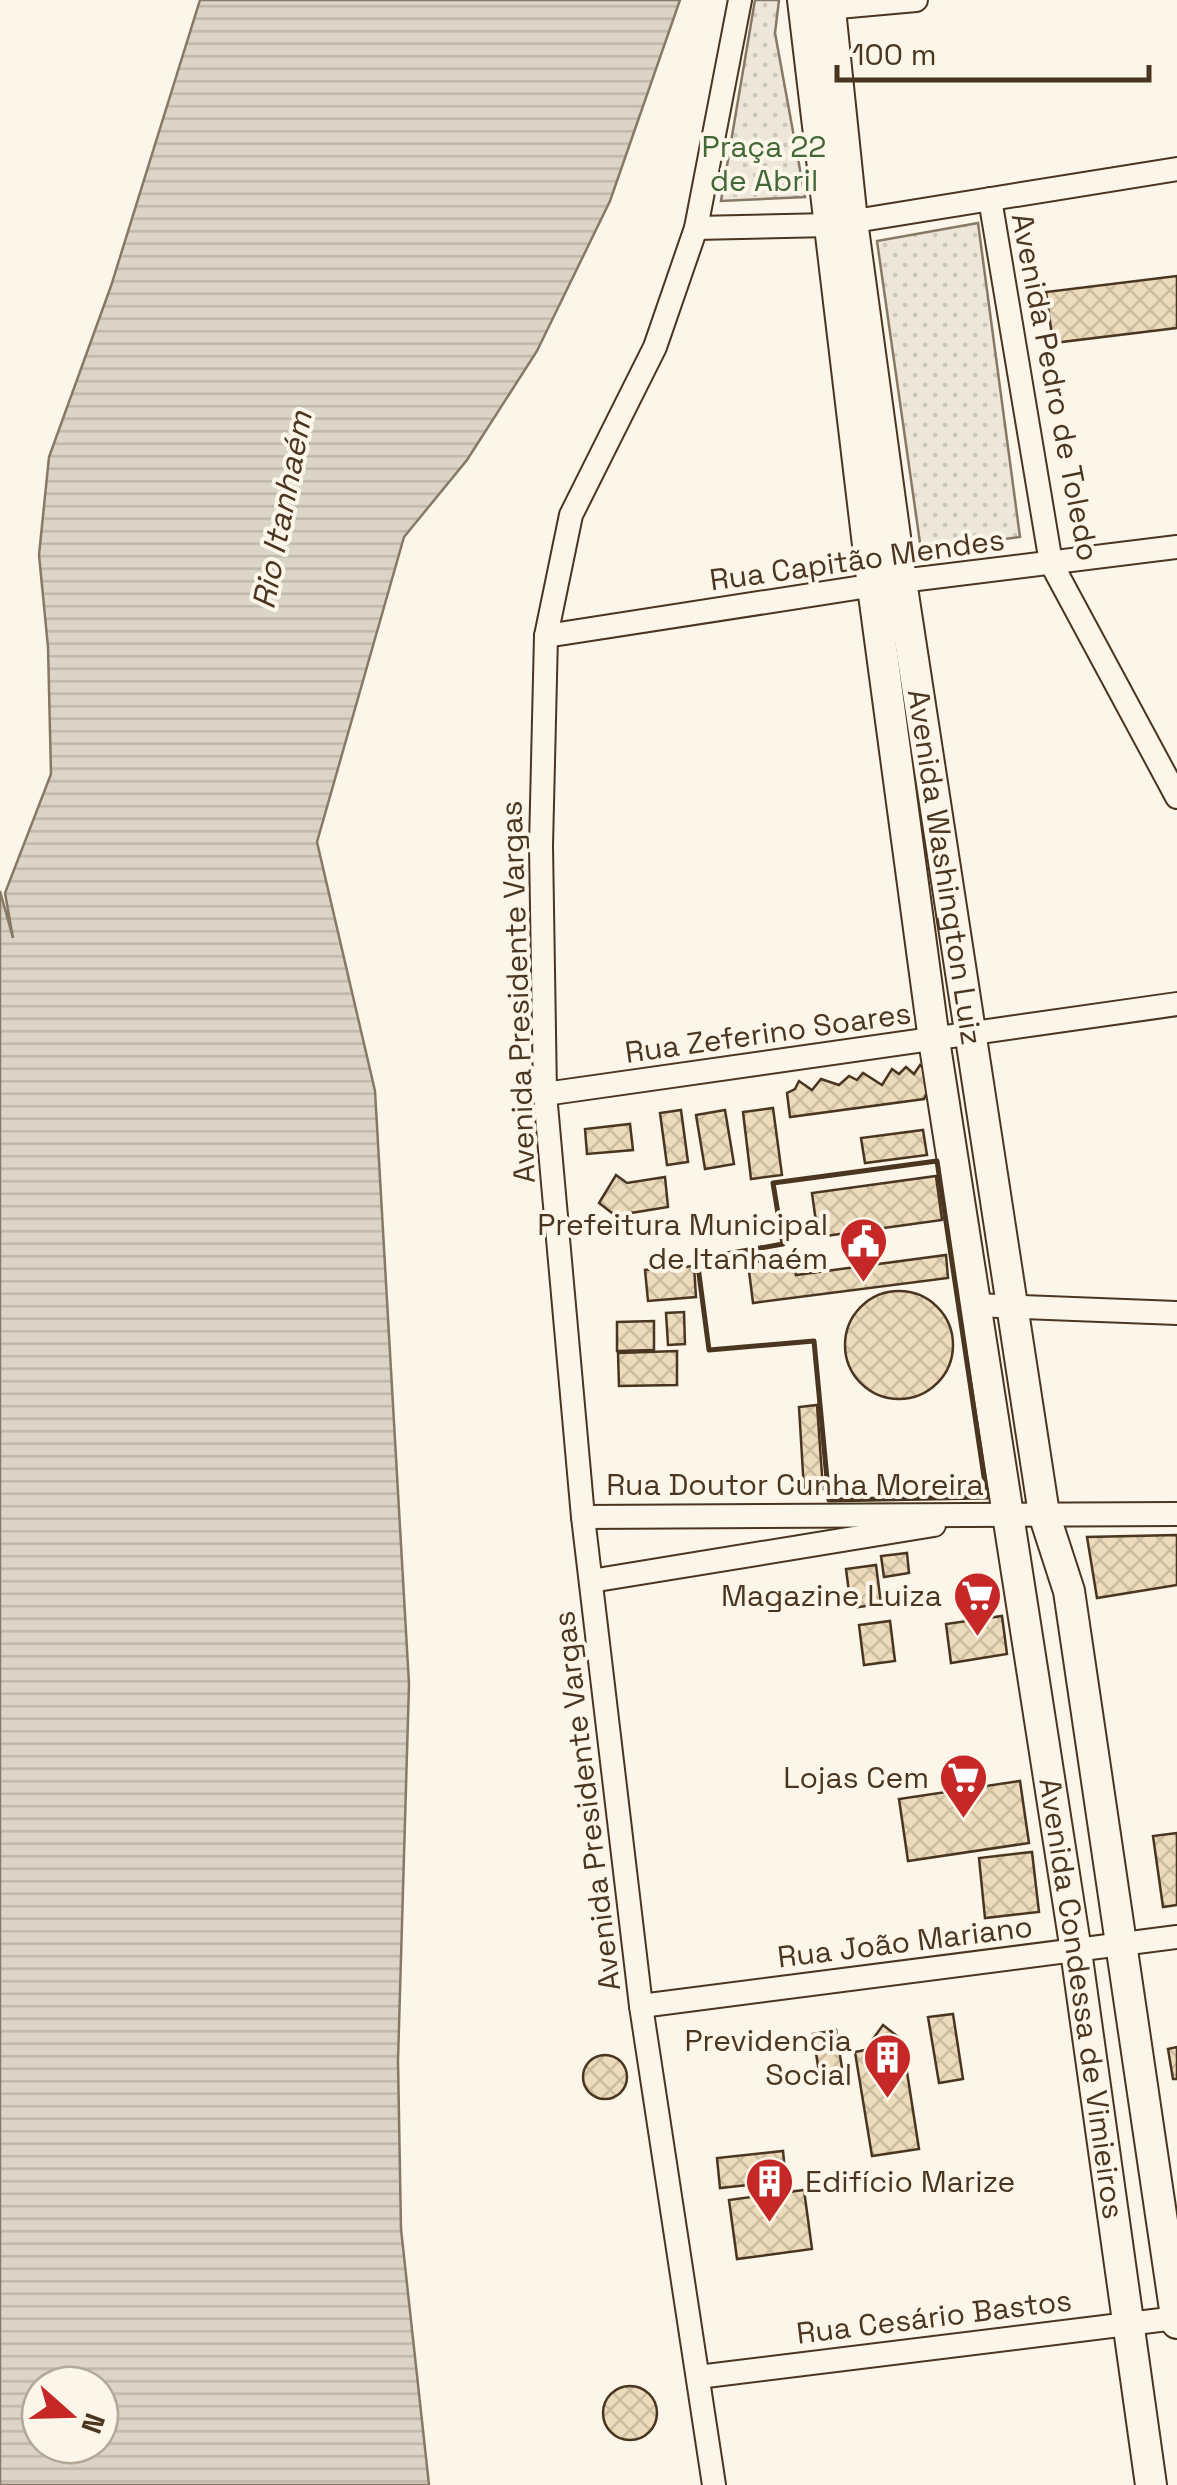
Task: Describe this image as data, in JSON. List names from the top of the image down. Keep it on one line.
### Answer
{"streets":{"main road":["Avenida Washington Luiz","Avenida Condessa de Vimieiros"],"street":["Avenida Pedro de Toledo","Rua Capitão Mendes","Avenida Presidente Vargas","Rua Zeferino Soares","Rua Doutor Cunha Moreira","Rua João Mariano","Rua Cesário Bastos"]},"crossings":[["Avenida Pedro de Toledo","Rua Capitão Mendes"],["Rua Capitão Mendes","Avenida Washington Luiz"],["Rua Capitão Mendes","Avenida Presidente Vargas"],["Avenida Washington Luiz","Rua Zeferino Soares"],["Avenida Washington Luiz","Rua Doutor Cunha Moreira"],["Avenida Washington Luiz","Avenida Condessa de Vimieiros"],["Avenida Presidente Vargas","Rua Zeferino Soares"],["Avenida Presidente Vargas","Rua Doutor Cunha Moreira"],["Avenida Presidente Vargas","Rua João Mariano"],["Avenida Presidente Vargas","Rua Cesário Bastos"],["Rua Doutor Cunha Moreira","Avenida Condessa de Vimieiros"],["Rua João Mariano","Avenida Condessa de Vimieiros"],["Avenida Condessa de Vimieiros","Rua Cesário Bastos"]],"water":["Rio Itanhaém"],"parks":["Praça 22 de Abril"],"places":{"public building":["Prefeitura Municipal de Itanhaém"],"supermarket":["Magazine Luiza","Lojas Cem"],"building":["Previdencia Social","Edifício Marize"]},"scale_bar":"100 m","north":"right"}
